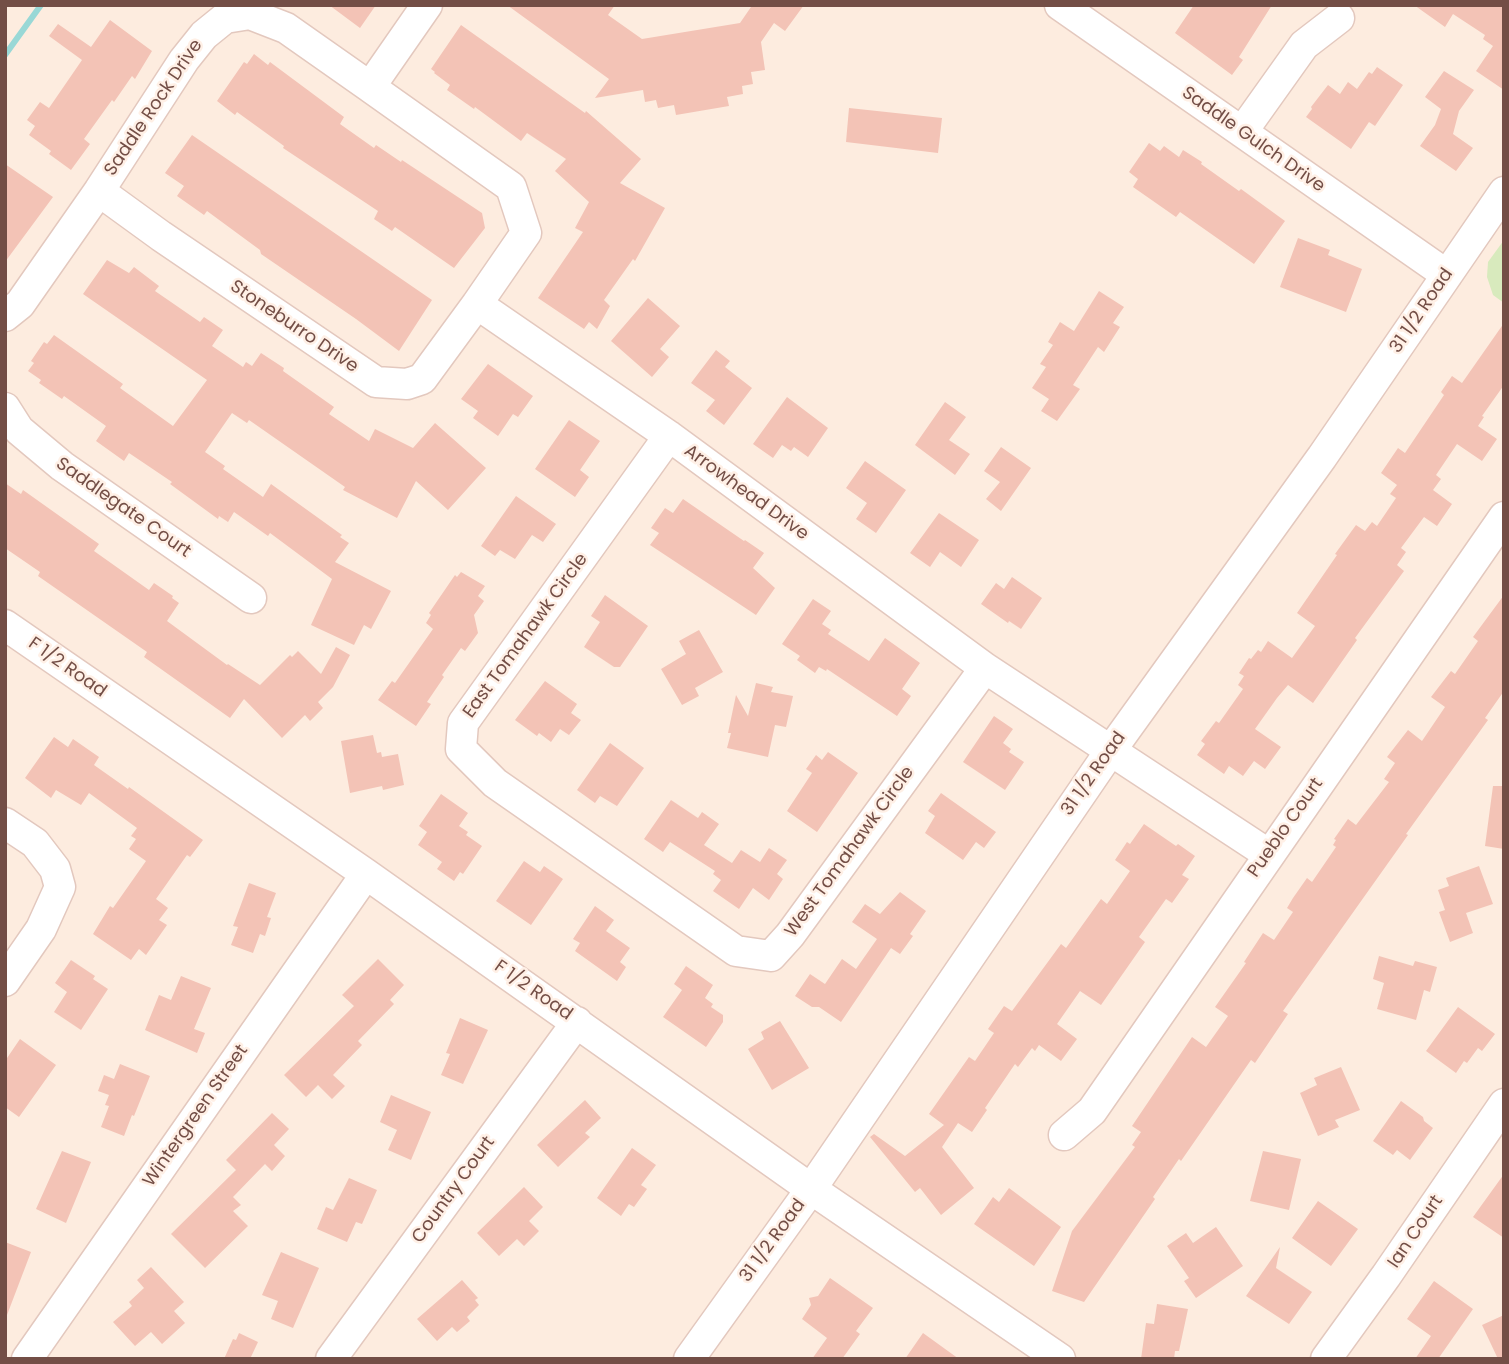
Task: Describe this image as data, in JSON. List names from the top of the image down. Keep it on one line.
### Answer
{"streets":{"street":["Saddle Rock Drive","Saddle Gulch Drive","31 1/2 Road","Stoneburro Drive","Arrowhead Drive","Saddlegate Court","East Tomahawk Circle","F 1/2 Road","Pueblo Court","West Tomahawk Circle","Wintergreen Street","Country Court","Ian Court"]},"crossings":[["Saddle Rock Drive","Stoneburro Drive"],["Saddle Gulch Drive","31 1/2 Road"],["31 1/2 Road","Arrowhead Drive"],["31 1/2 Road","F 1/2 Road"],["Stoneburro Drive","Arrowhead Drive"],["Arrowhead Drive","East Tomahawk Circle"],["Arrowhead Drive","Pueblo Court"],["Arrowhead Drive","West Tomahawk Circle"],["East Tomahawk Circle","West Tomahawk Circle"],["F 1/2 Road","Wintergreen Street"],["F 1/2 Road","Country Court"]]}
